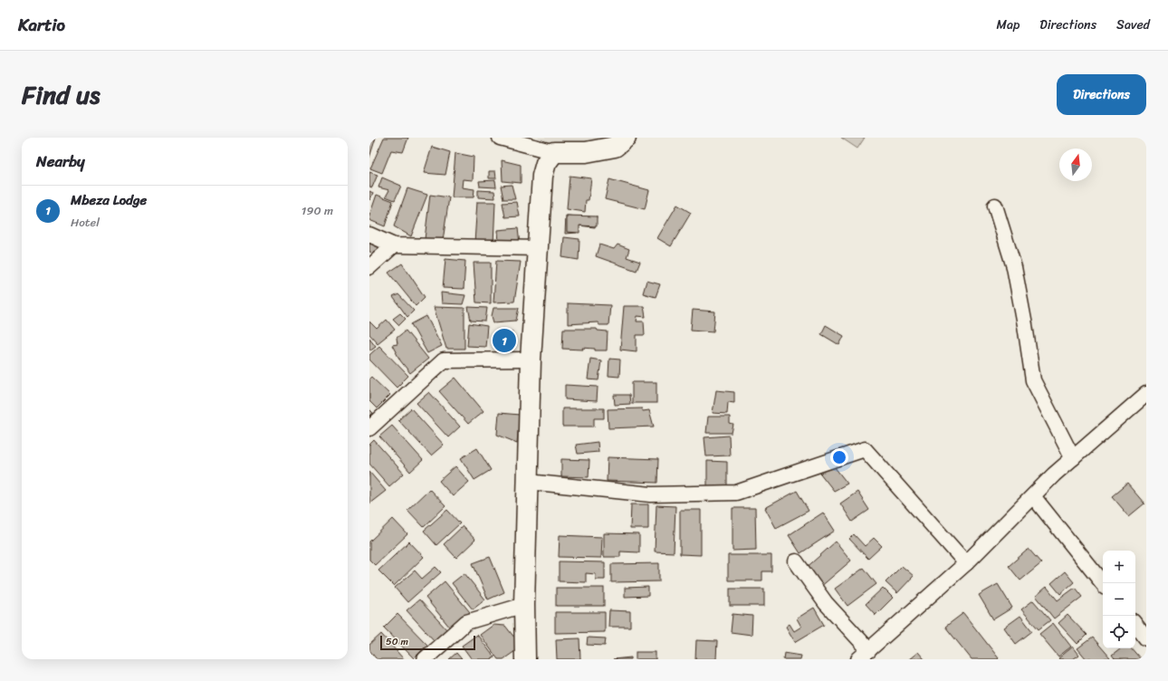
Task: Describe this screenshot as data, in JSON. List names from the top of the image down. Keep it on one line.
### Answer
{"scale_bar":"50 m","north":"top","page":{"header":"Kartio","nav":["Map","Directions","Saved"],"title":"Find us","buttons":"Directions","heading":"Nearby","list":[{"mark":"1","name":"Mbeza Lodge","note":"Hotel","value":"190 m"}],"pins":"1","map_buttons":["+","−"],"scale":"50 m"}}
